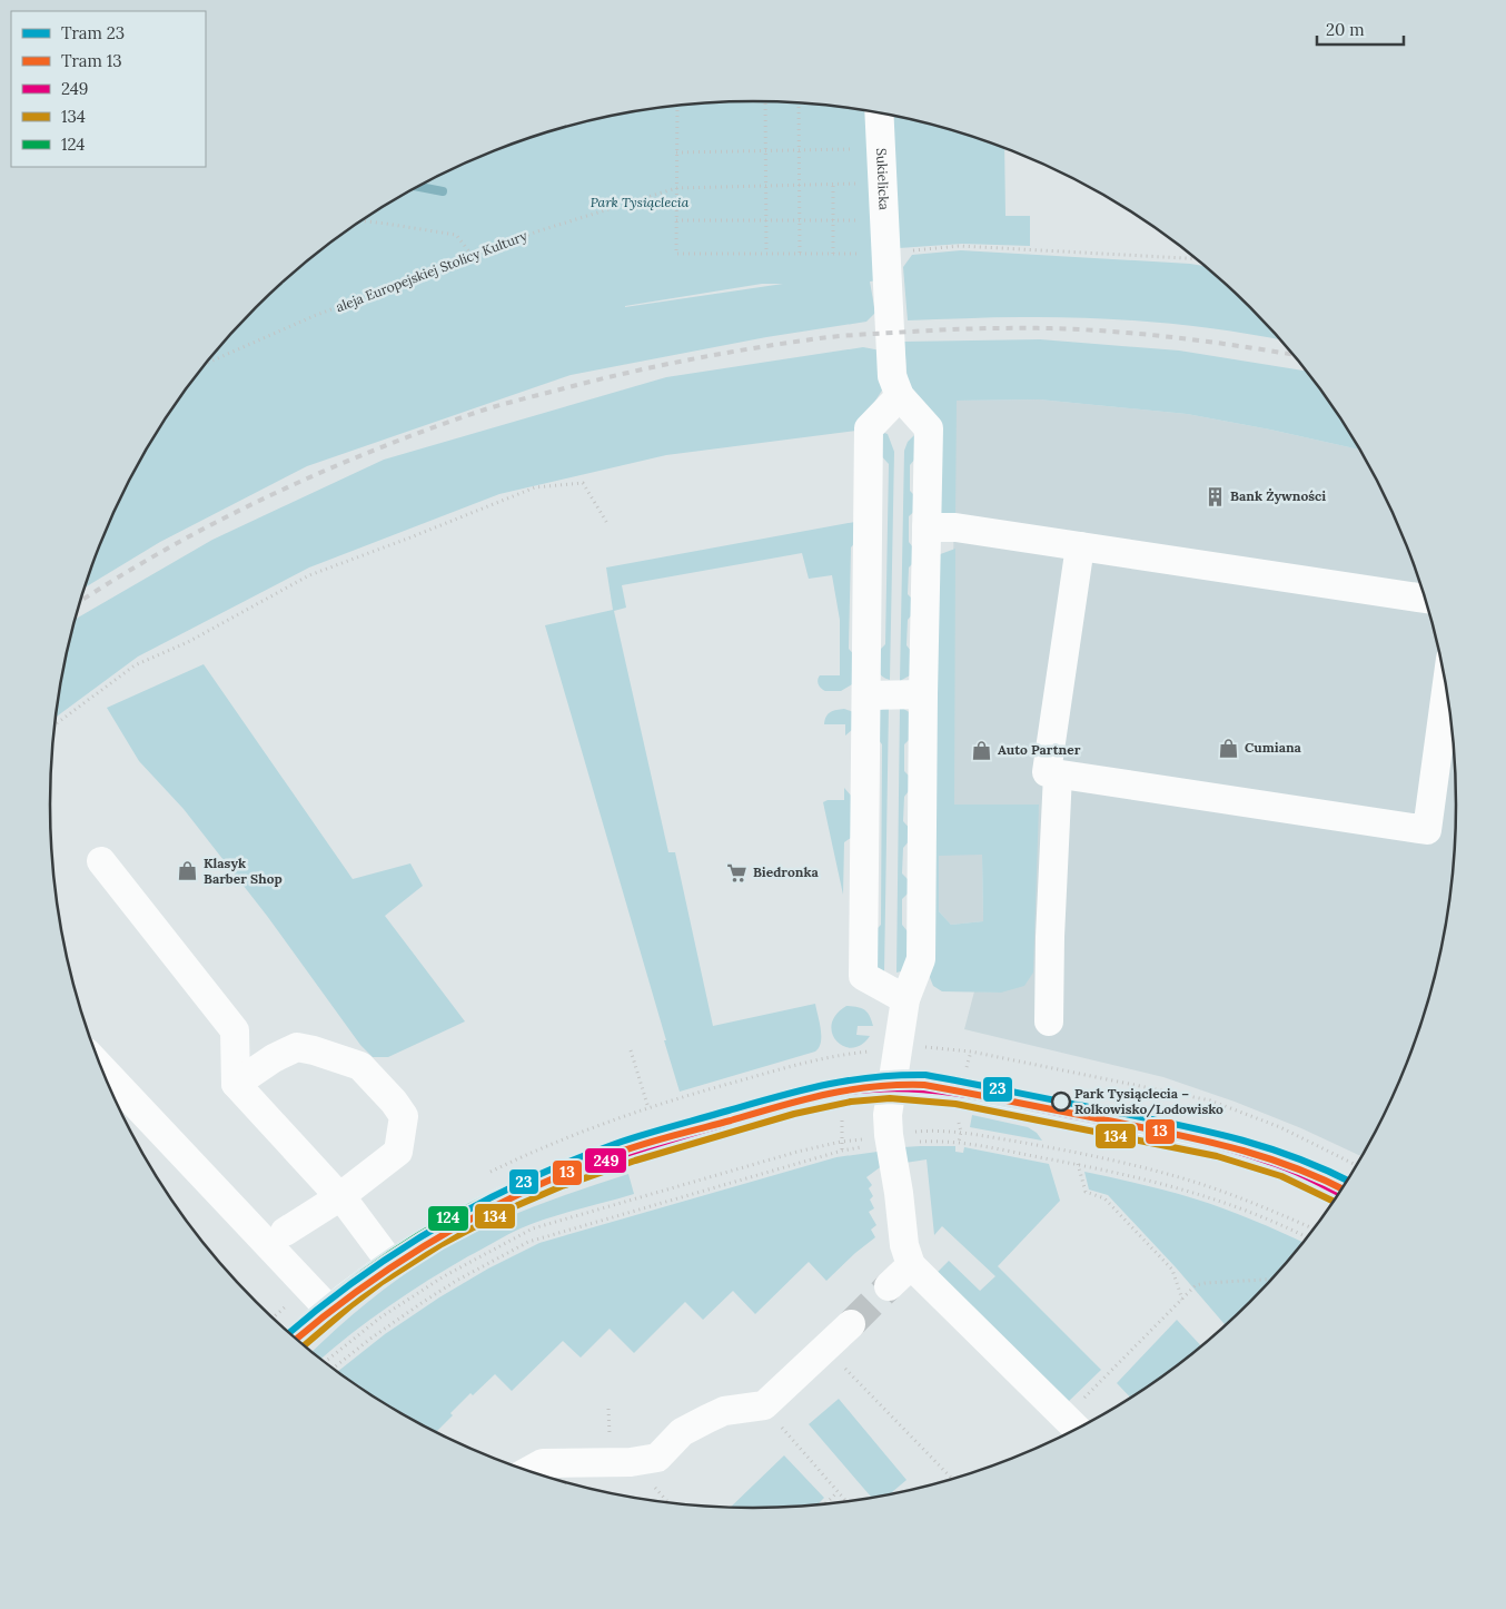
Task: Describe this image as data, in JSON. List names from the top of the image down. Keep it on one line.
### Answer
{"streets":{"street":["Sukielicka"],"path":["aleja Europejskiej Stolicy Kultury"]},"crossings":[["Sukielicka","aleja Europejskiej Stolicy Kultury"]],"parks":["Park Tysiąclecia"],"places":{"building":["Bank Żywności"],"shop":["Cumiana","Auto Partner","Klasyk Barber Shop"],"supermarket":["Biedronka"],"other":["Park Tysiąclecia – Rolkowisko/Lodowisko"]},"lines":["tram line 23","transit line 124","tram line 13","transit line 249","transit line 134"],"legend":["Tram 23","Tram 13","249","134","124"],"scale_bar":"20 m"}
